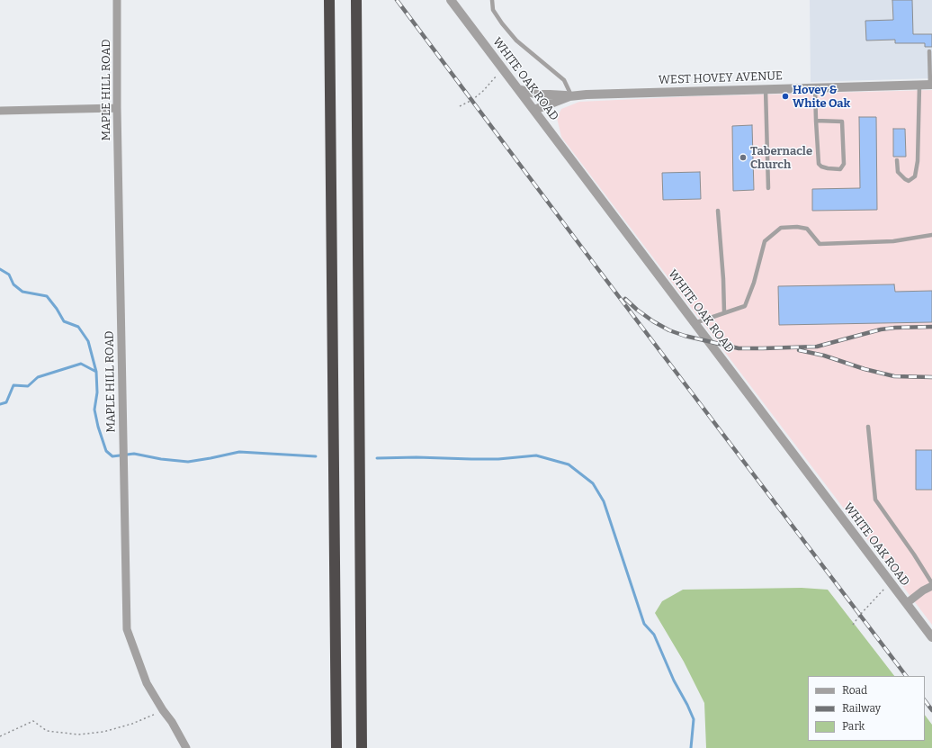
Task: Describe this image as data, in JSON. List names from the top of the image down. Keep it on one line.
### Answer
{"streets":{"street":["WEST HOVEY AVENUE","WHITE OAK ROAD","MAPLE HILL ROAD"]},"crossings":[["WEST HOVEY AVENUE","WHITE OAK ROAD"]],"places":["Hovey & White Oak","Tabernacle Church"],"legend":["Road","Railway","Park"]}
